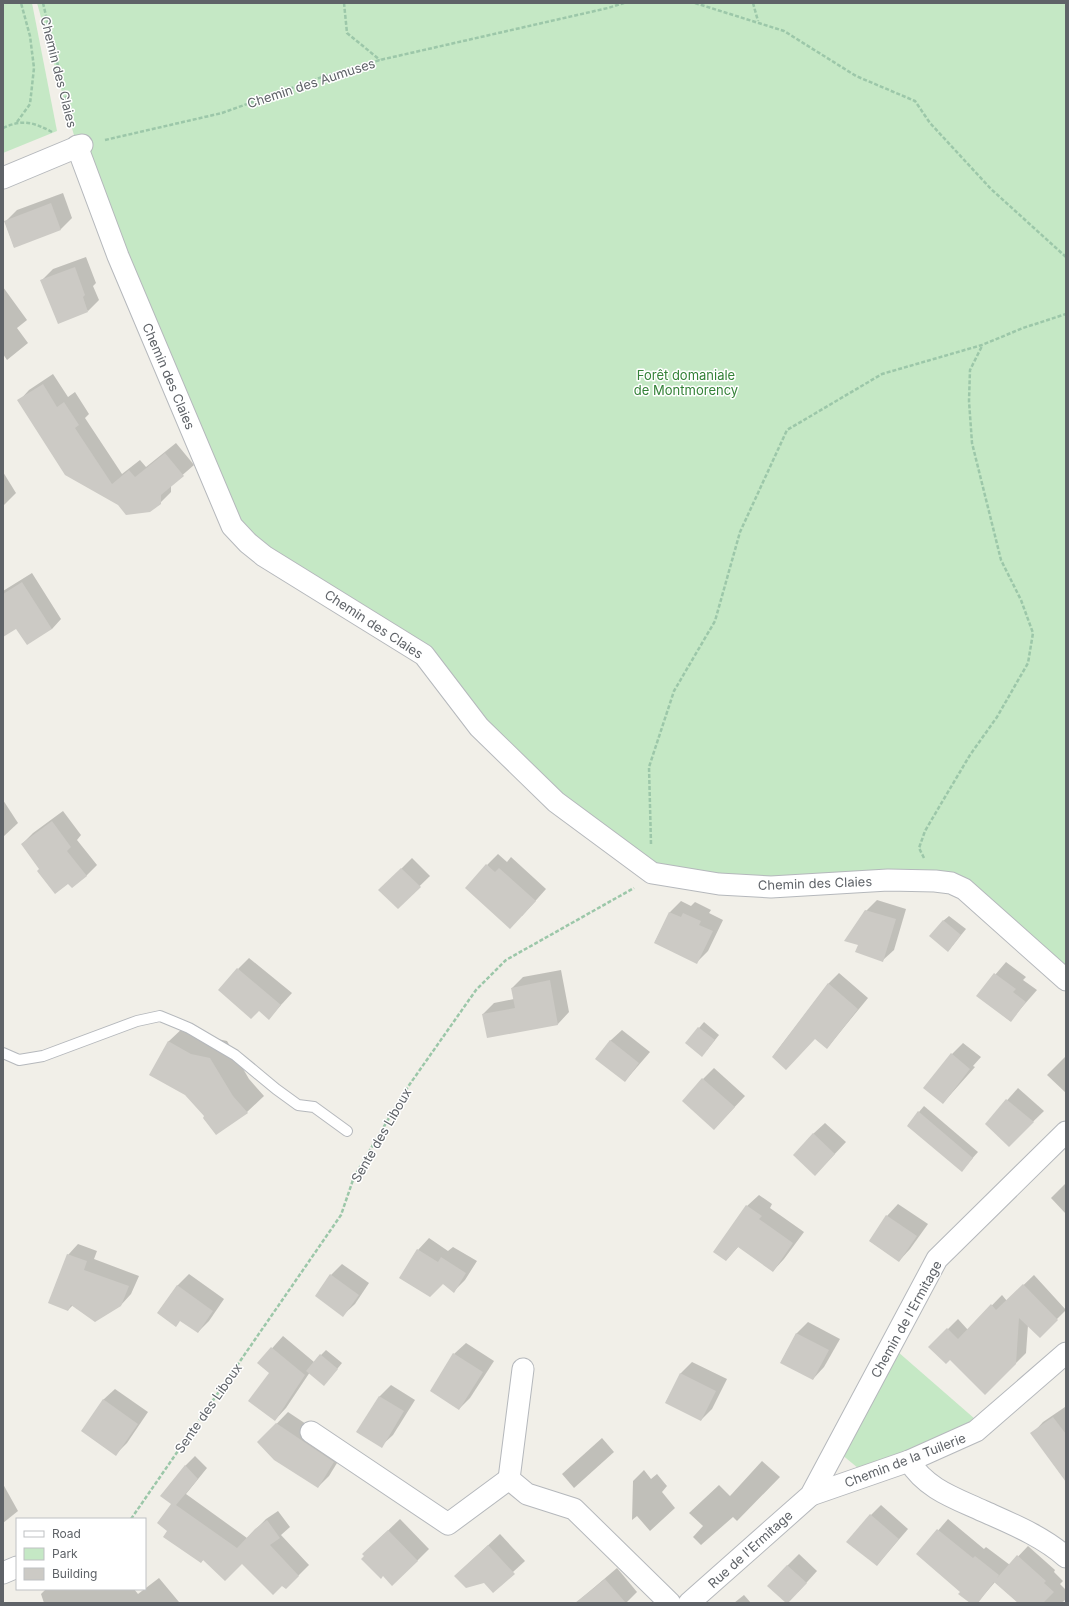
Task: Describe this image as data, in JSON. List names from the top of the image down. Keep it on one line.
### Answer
{"streets":{"street":["Chemin des Claies","Chemin de l'Ermitage","Chemin de la Tuilerie","Rue de l'Ermitage"],"path":["Chemin des Aumuses","Sente des Liboux"]},"crossings":[["Chemin des Claies","Chemin des Aumuses"],["Chemin des Claies","Sente des Liboux"],["Chemin de l'Ermitage","Chemin de la Tuilerie"],["Chemin de l'Ermitage","Rue de l'Ermitage"],["Chemin de la Tuilerie","Rue de l'Ermitage"]],"parks":["Forêt domaniale de Montmorency"],"legend":["Road","Park","Building"]}
